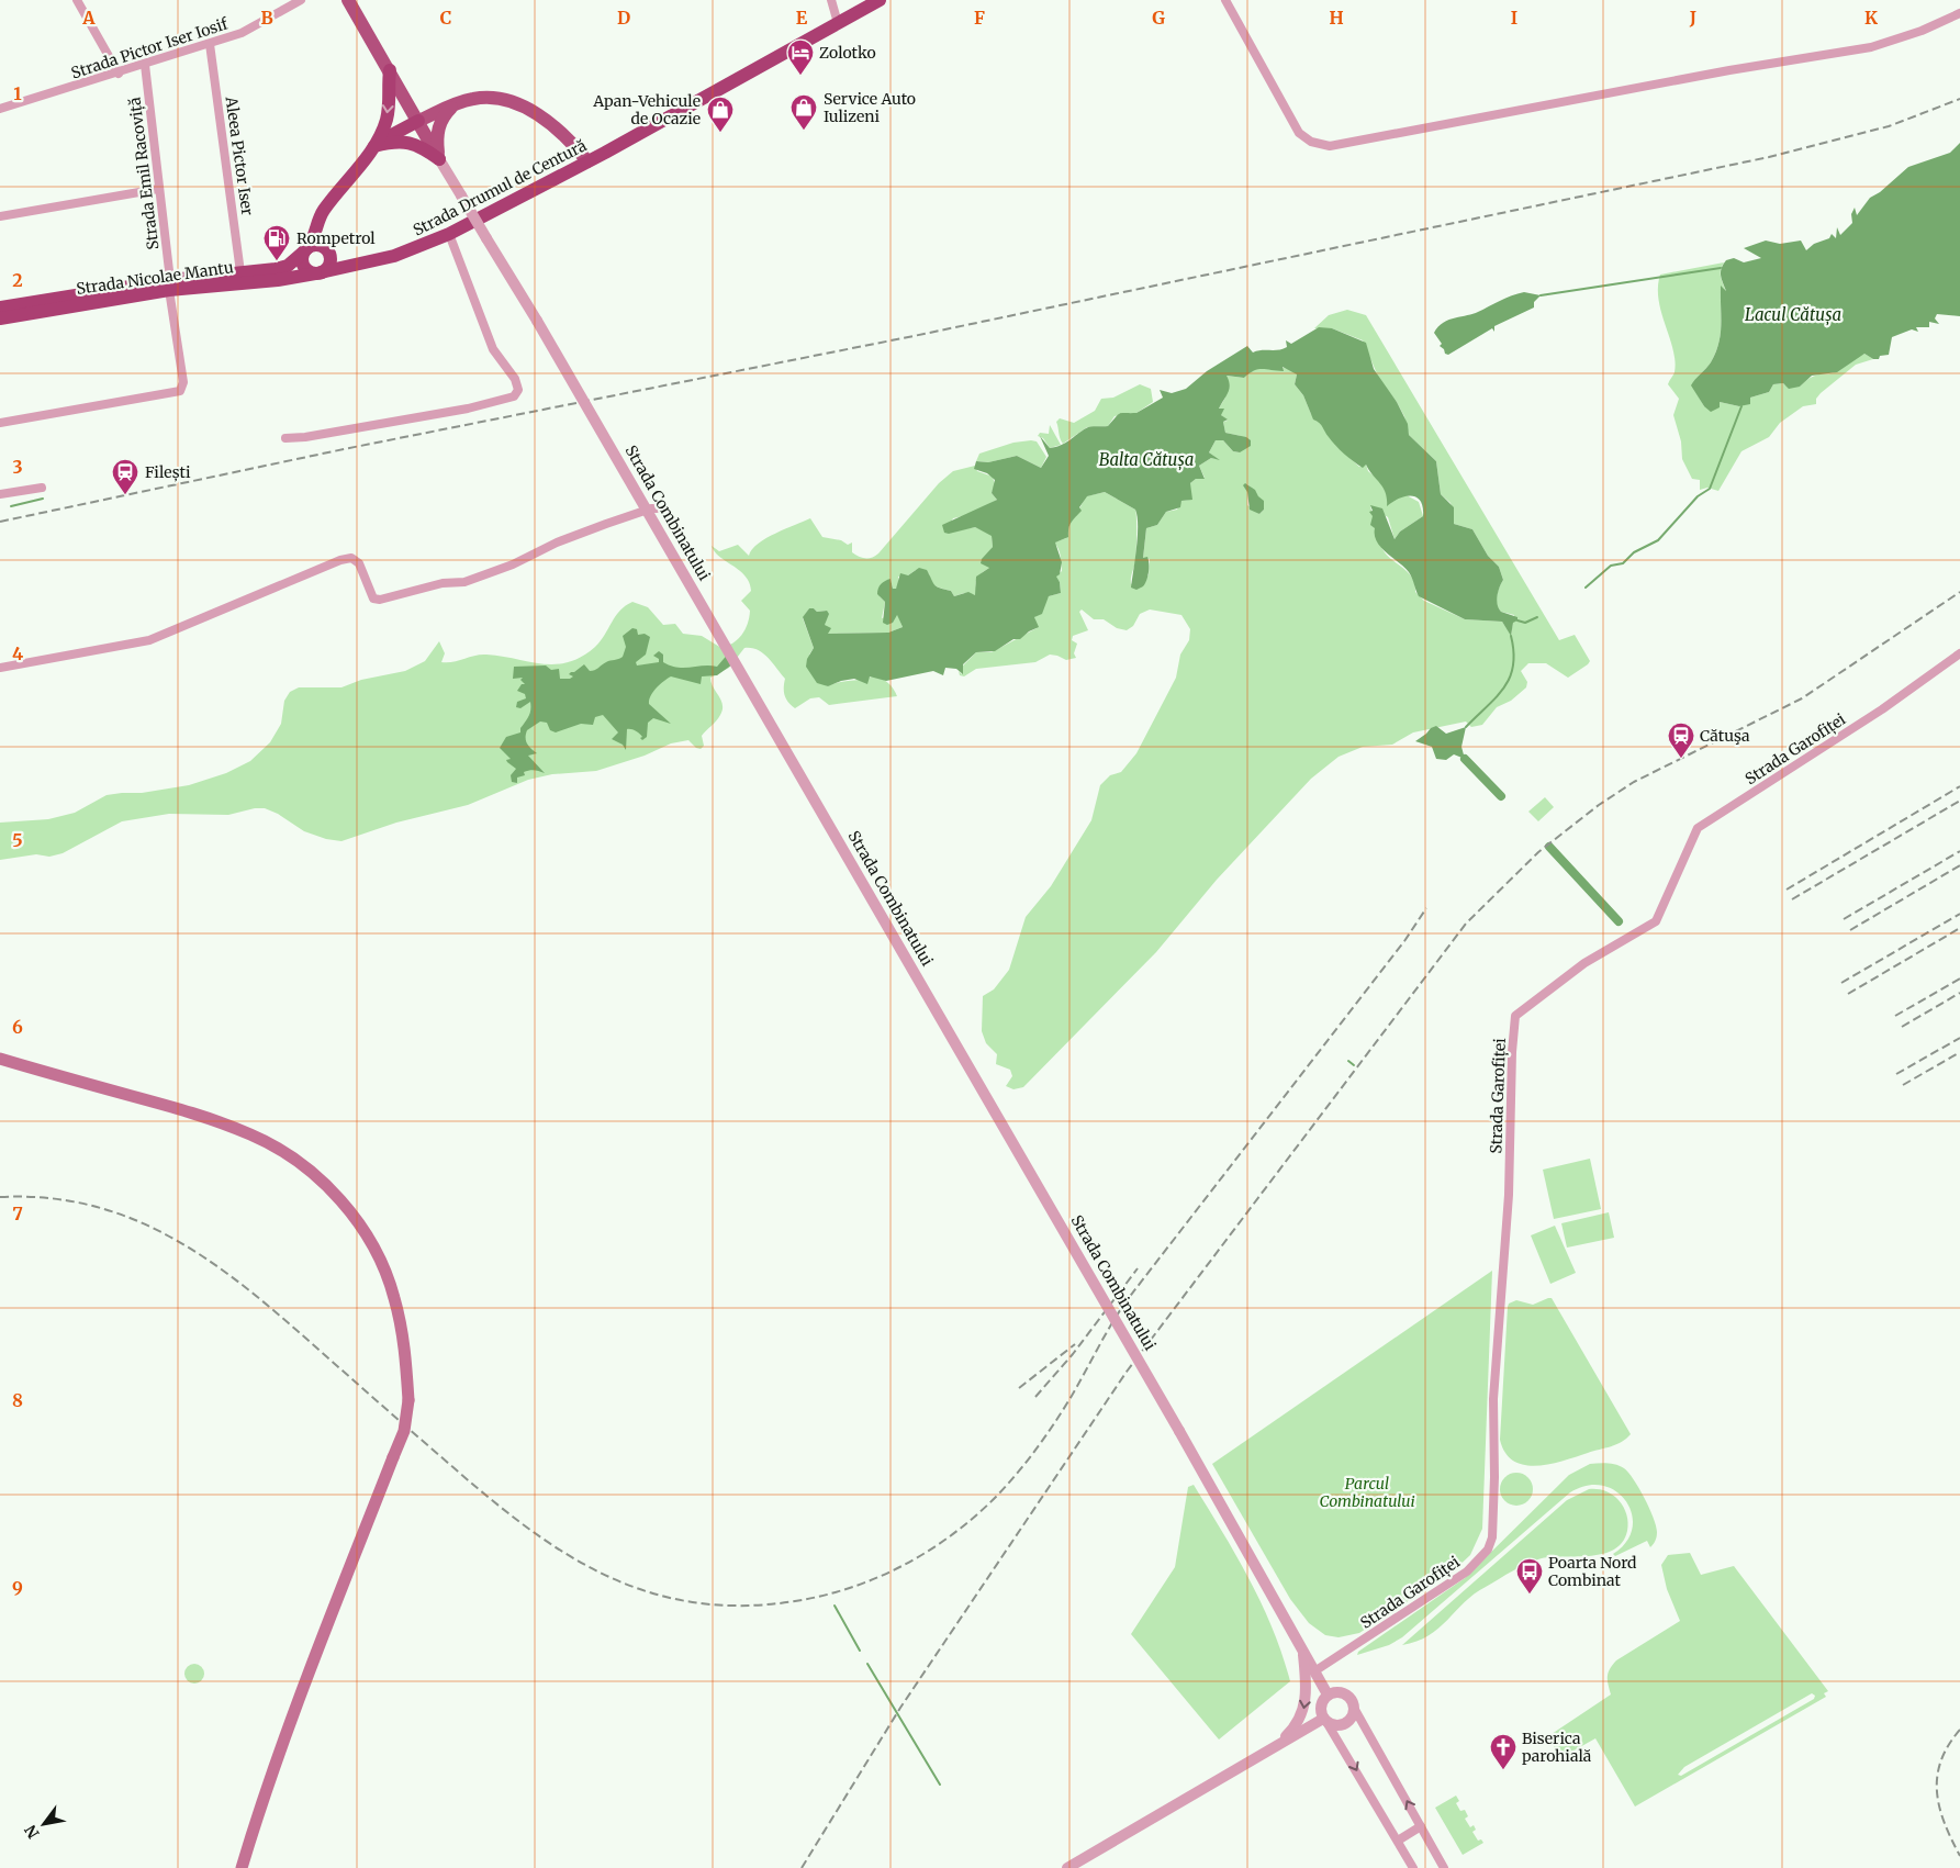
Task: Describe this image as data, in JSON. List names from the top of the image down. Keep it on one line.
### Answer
{"streets":{"highway":["Strada Drumul de Centură","Strada Nicolae Mantu"],"main road":["Strada Combinatului"],"street":["Strada Pictor Iser Iosif","Aleea Pictor Iser","Strada Emil Racoviță","Strada Garofiței"]},"crossings":[["Strada Pictor Iser Iosif","Aleea Pictor Iser"],["Strada Pictor Iser Iosif","Strada Emil Racoviță"],["Strada Emil Racoviță","Strada Nicolae Mantu"],["Strada Drumul de Centură","Strada Nicolae Mantu"],["Strada Combinatului","Strada Garofiței"]],"water":["Lacul Cătușa","Balta Cătușa"],"parks":["Parcul Combinatului"],"places":{"hotel":["Zolotko"],"shop":["Service Auto Iulizeni","Apan-Vehicule de Ocazie"],"fuel station":["Rompetrol"],"station":["Filești","Cătuşa"],"bus stop":["Poarta Nord Combinat"],"church":["Biserica parohială"]},"north":"bottom left","grid":{"columns":["A","B","C","D","E","F","G","H","I","J","K"],"rows":["1","2","3","4","5","6","7","8","9"]}}
